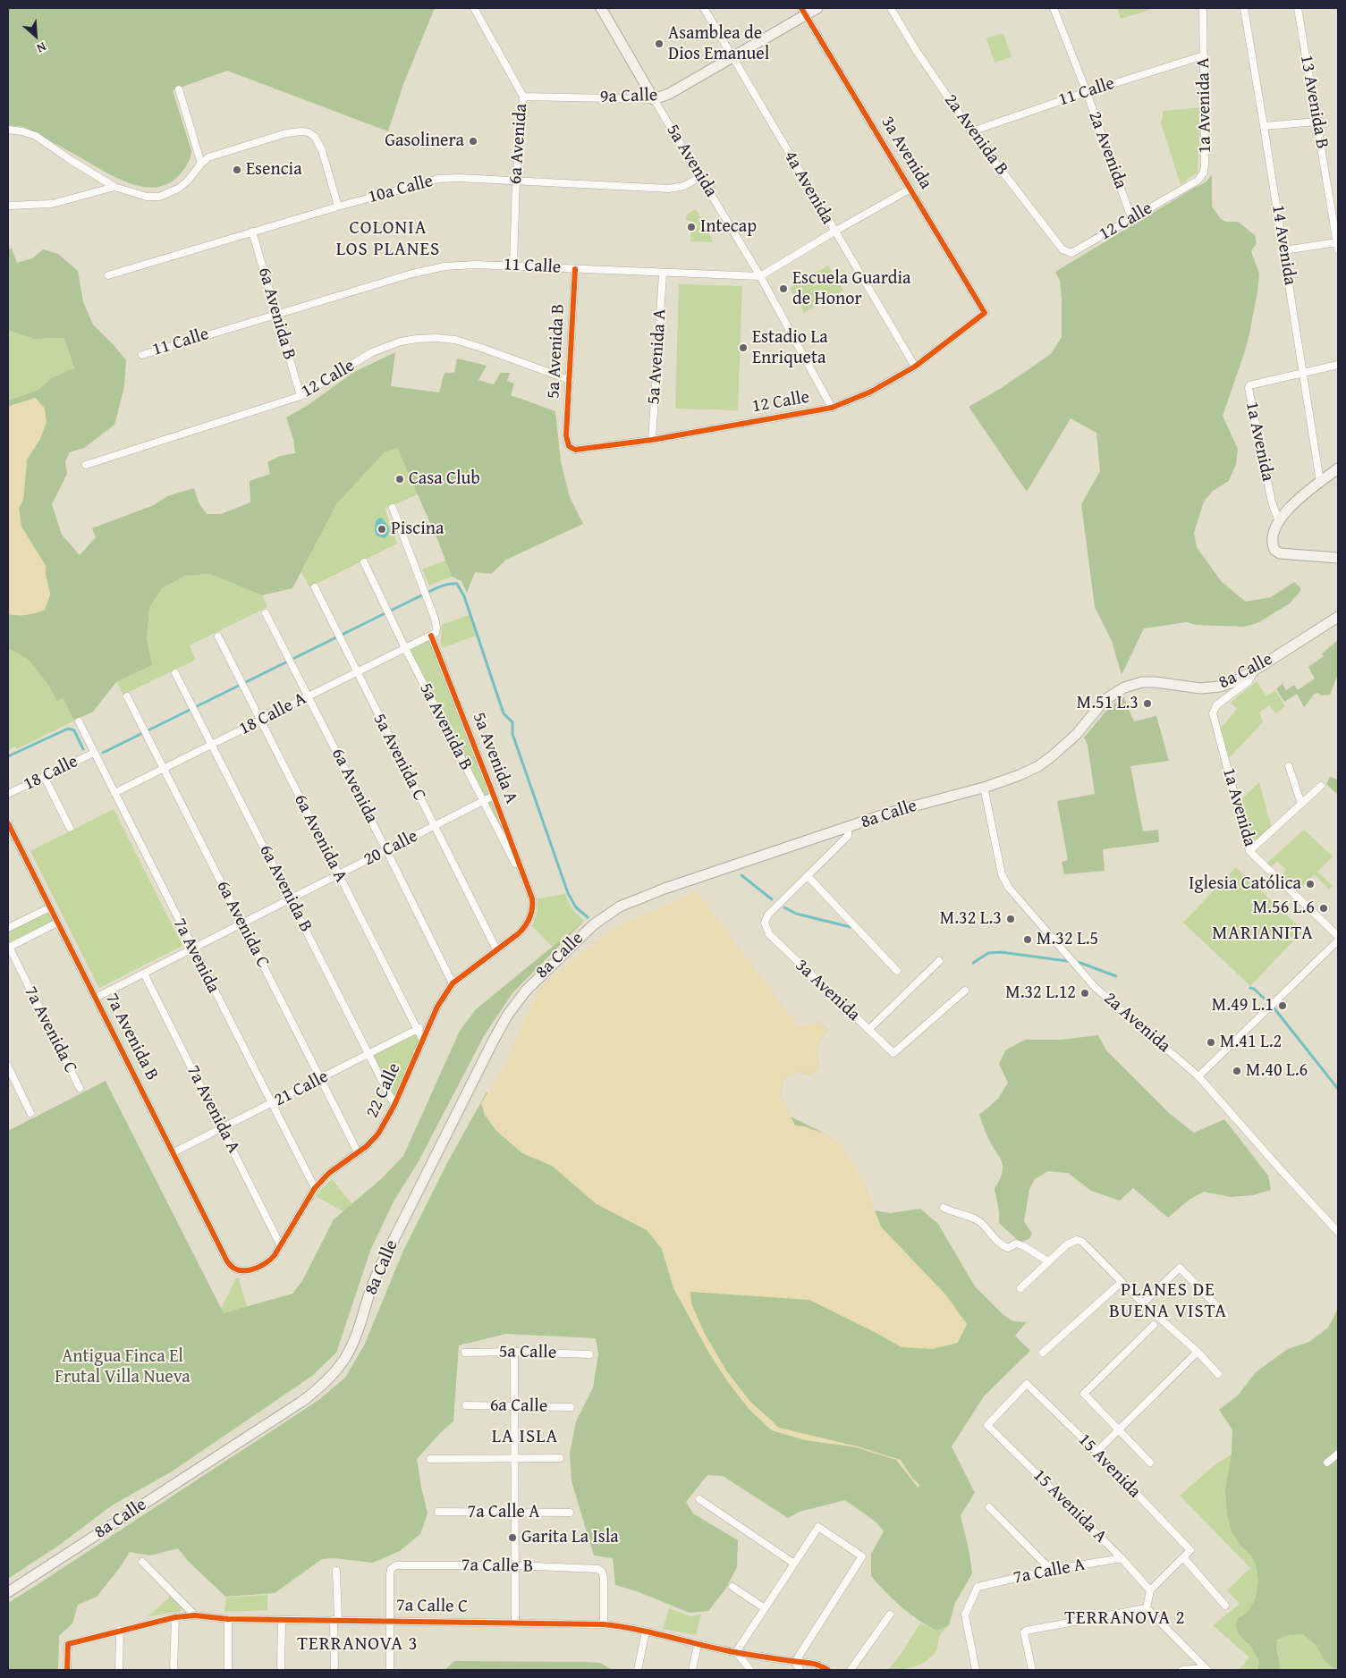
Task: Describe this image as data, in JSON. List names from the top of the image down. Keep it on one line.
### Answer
{"streets":{"main road":["9a Calle","5a Avenida","8a Calle"],"street":["11 Calle","13 Avenida B","1a Avenida A","2a Avenida B","6a Avenida","2a Avenida","3a Avenida","4a Avenida","10a Calle","12 Calle","14 Avenida","6a Avenida B","5a Avenida B","5a Avenida A","1a Avenida","18 Calle A","5a Avenida C","18 Calle","6a Avenida A","20 Calle","6a Avenida C","7a Avenida","7a Avenida C","7a Avenida B","21 Calle","22 Calle","7a Avenida A","5a Calle","6a Calle","15 Avenida","15 Avenida A","7a Calle A","7a Calle B","7a Calle C"]},"crossings":[["11 Calle","1a Avenida A"],["11 Calle","2a Avenida B"],["11 Calle","6a Avenida"],["11 Calle","2a Avenida"],["11 Calle","5a Avenida"],["11 Calle","6a Avenida B"],["11 Calle","5a Avenida B"],["11 Calle","5a Avenida A"],["9a Calle","6a Avenida"],["9a Calle","3a Avenida"],["9a Calle","5a Avenida"],["9a Calle","4a Avenida"],["1a Avenida A","12 Calle"],["2a Avenida B","12 Calle"],["6a Avenida","10a Calle"],["6a Avenida","18 Calle A"],["6a Avenida","20 Calle"],["6a Avenida","22 Calle"],["2a Avenida","12 Calle"],["2a Avenida","8a Calle"],["3a Avenida","12 Calle"],["5a Avenida","10a Calle"],["5a Avenida","12 Calle"],["4a Avenida","12 Calle"],["10a Calle","6a Avenida B"],["12 Calle","6a Avenida B"],["12 Calle","5a Avenida B"],["12 Calle","5a Avenida A"],["14 Avenida","1a Avenida"],["6a Avenida B","18 Calle A"],["6a Avenida B","20 Calle"],["6a Avenida B","21 Calle"],["6a Avenida B","22 Calle"],["5a Avenida B","5a Avenida A"],["5a Avenida B","18 Calle A"],["5a Avenida B","20 Calle"],["5a Avenida B","22 Calle"],["5a Avenida A","18 Calle A"],["5a Avenida A","20 Calle"],["5a Avenida A","22 Calle"],["1a Avenida","8a Calle"],["18 Calle A","5a Avenida C"],["18 Calle A","6a Avenida A"],["18 Calle A","6a Avenida C"],["18 Calle A","7a Avenida"],["5a Avenida C","20 Calle"],["5a Avenida C","22 Calle"],["18 Calle","7a Avenida"],["6a Avenida A","20 Calle"],["6a Avenida A","21 Calle"],["6a Avenida A","22 Calle"],["20 Calle","6a Avenida C"],["20 Calle","7a Avenida"],["20 Calle","7a Avenida B"],["20 Calle","7a Avenida A"],["6a Avenida C","21 Calle"],["6a Avenida C","22 Calle"],["7a Avenida","21 Calle"],["7a Avenida","22 Calle"],["7a Avenida B","21 Calle"],["7a Avenida B","22 Calle"],["21 Calle","22 Calle"],["21 Calle","7a Avenida A"],["22 Calle","7a Avenida A"],["15 Avenida","15 Avenida A"],["15 Avenida A","7a Calle A"],["7a Calle B","7a Calle C"]],"districts":["COLONIA LOS PLANES","MARIANITA","PLANES DE BUENA VISTA","LA ISLA","TERRANOVA 2","TERRANOVA 3"],"parks":["Antigua Finca El Frutal Villa Nueva"],"places":["Asamblea de Dios Emanuel","Gasolinera","Esencia","Intecap","Escuela Guardia de Honor","Estadio La Enriqueta","Casa Club","Piscina","M.51 L.3","Iglesia Católica","M.56 L.6","M.32 L.3","M.32 L.5","M.32 L.12","M.49 L.1","M.41 L.2","M.40 L.6","Garita La Isla"],"north":"bottom right"}
